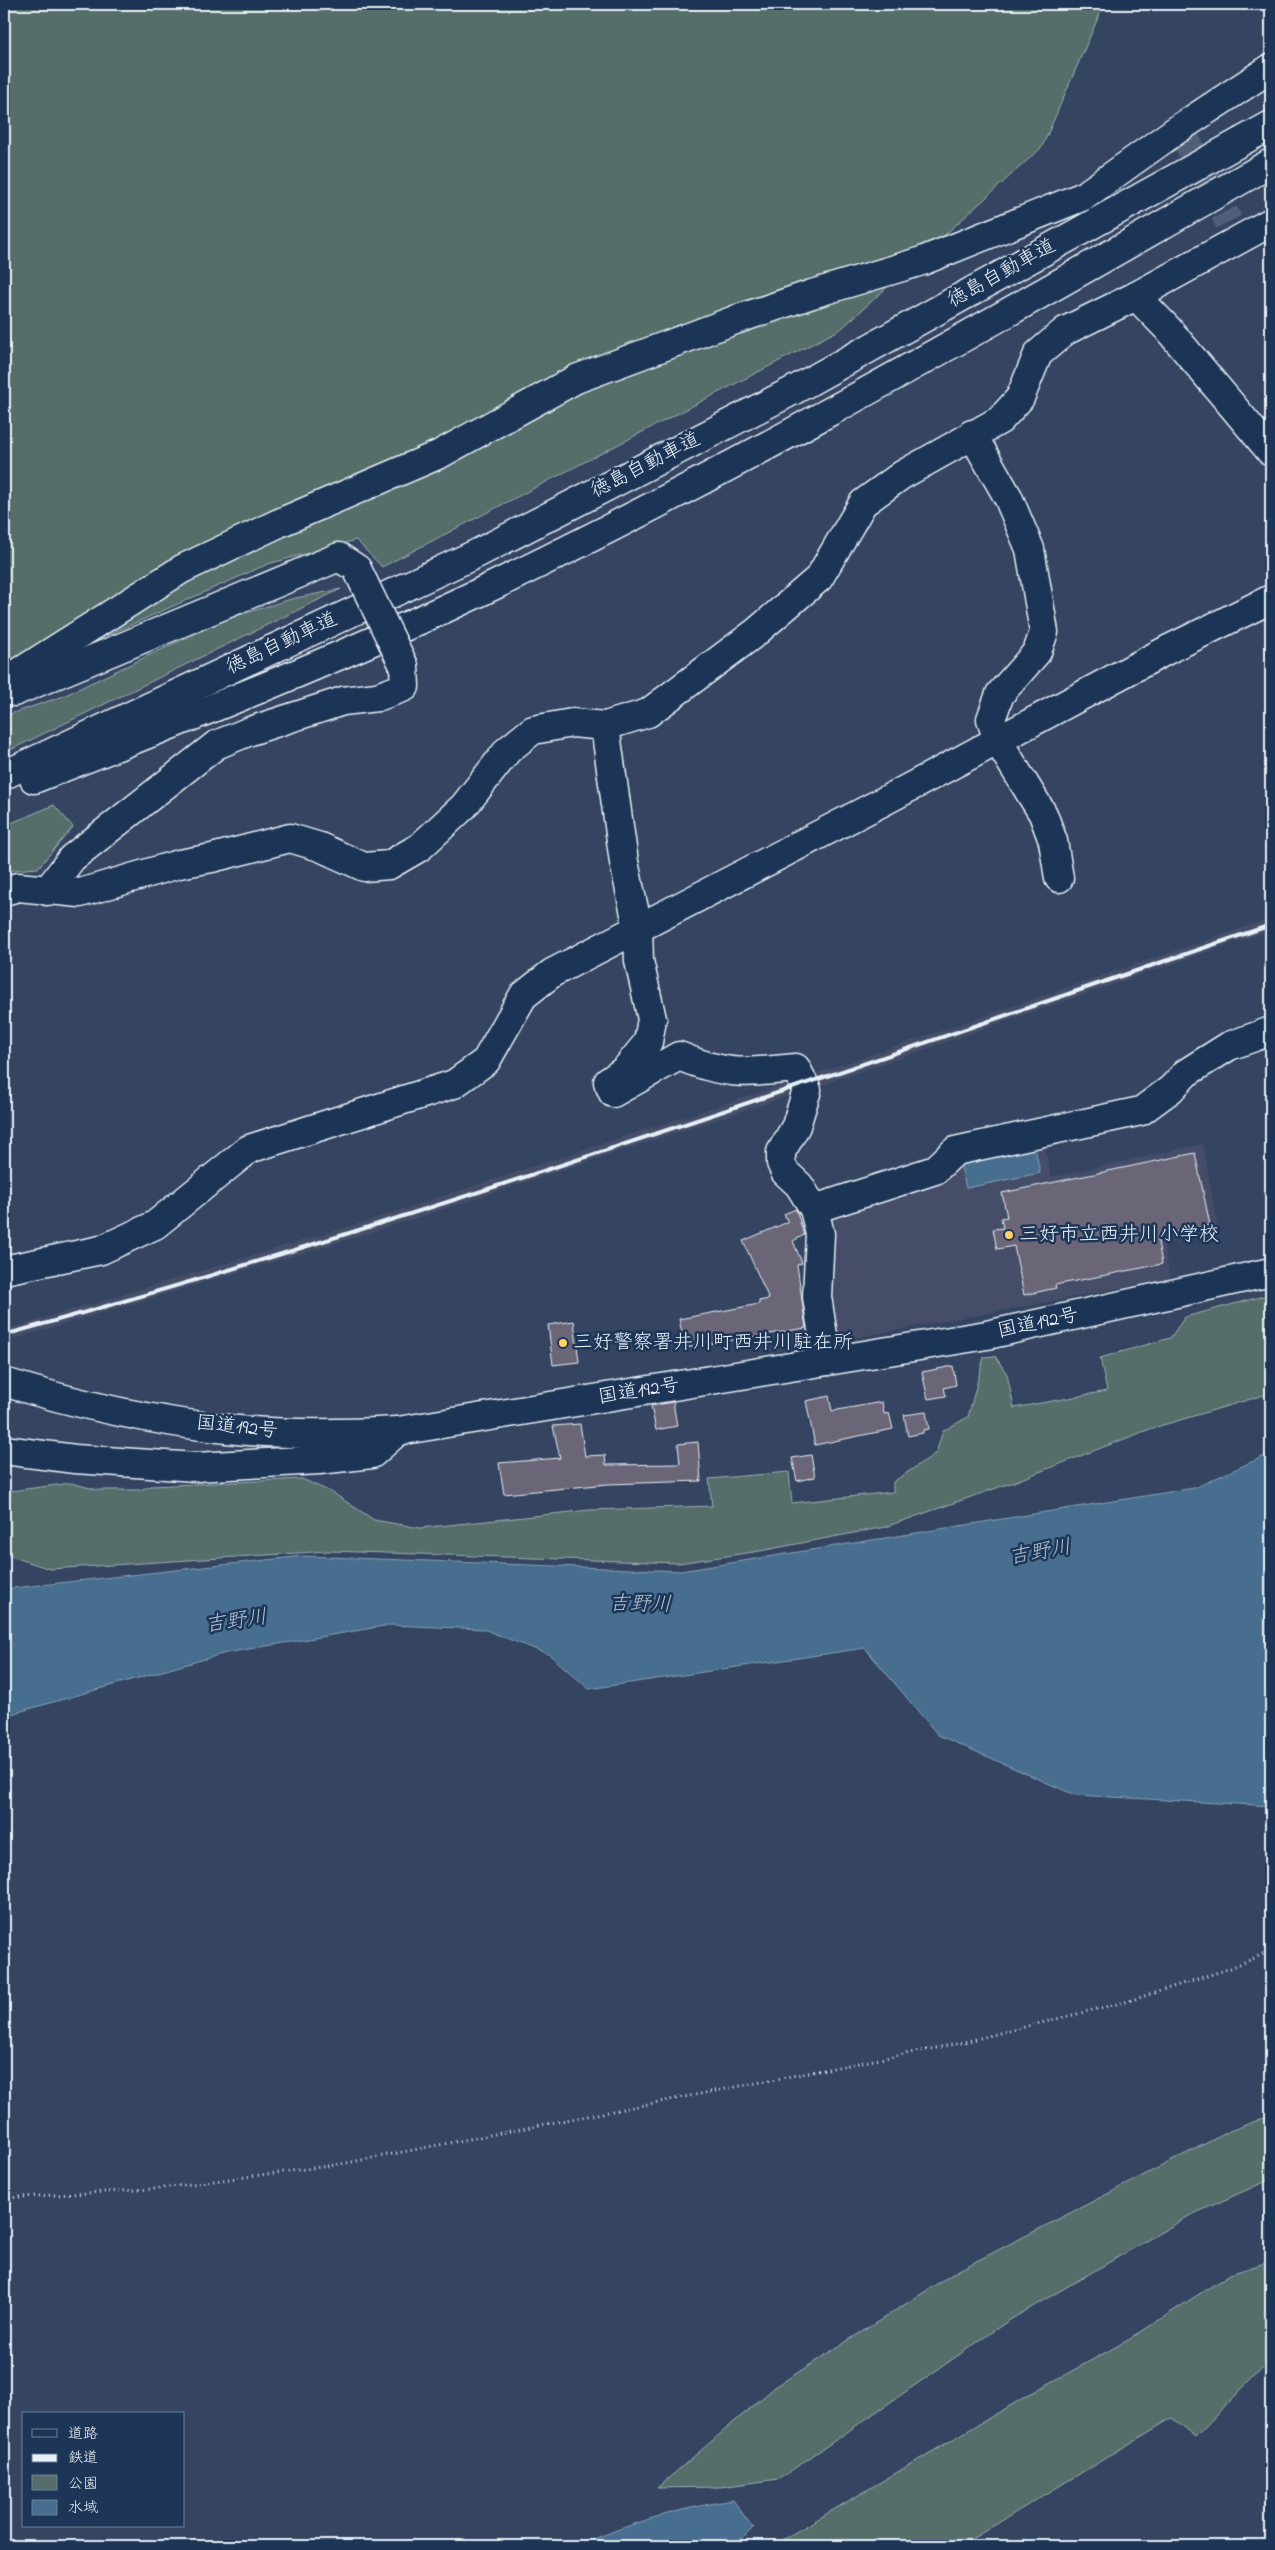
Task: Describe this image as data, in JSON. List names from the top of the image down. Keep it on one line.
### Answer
{"streets":{"main road":["徳島自動車道","国道192号"]},"water":["吉野川"],"places":["三好市立西井川小学校","三好警察署井川町西井川駐在所"],"legend":["道路","鉄道","公園","水域"]}
